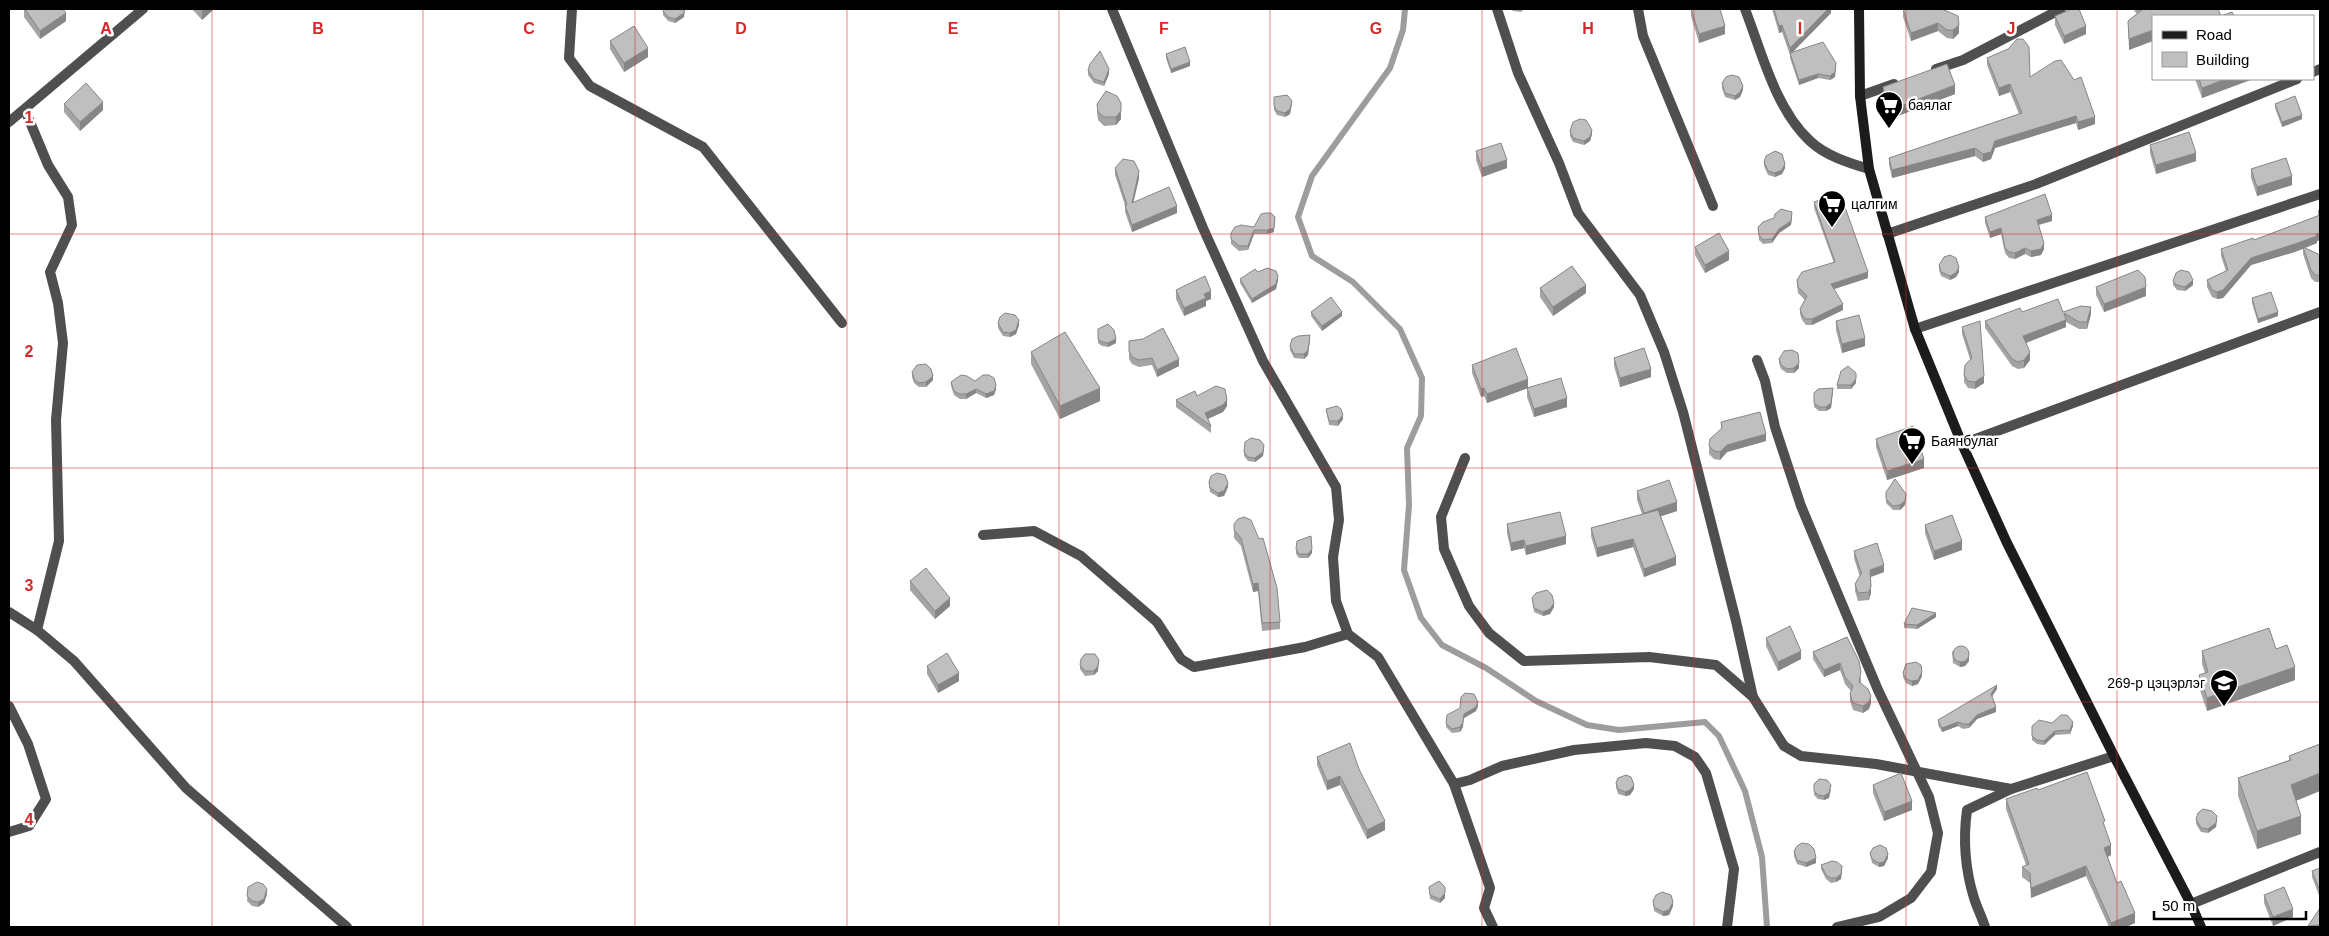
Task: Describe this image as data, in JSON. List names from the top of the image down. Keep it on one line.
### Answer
{"places":{"supermarket":["баялаг","цалгим","Баянбулаг"],"school or university":["269-р цэцэрлэг"]},"legend":["Road","Building"],"scale_bar":"50 m","grid":{"columns":["A","B","C","D","E","F","G","H","I","J"],"rows":["1","2","3","4"]}}
